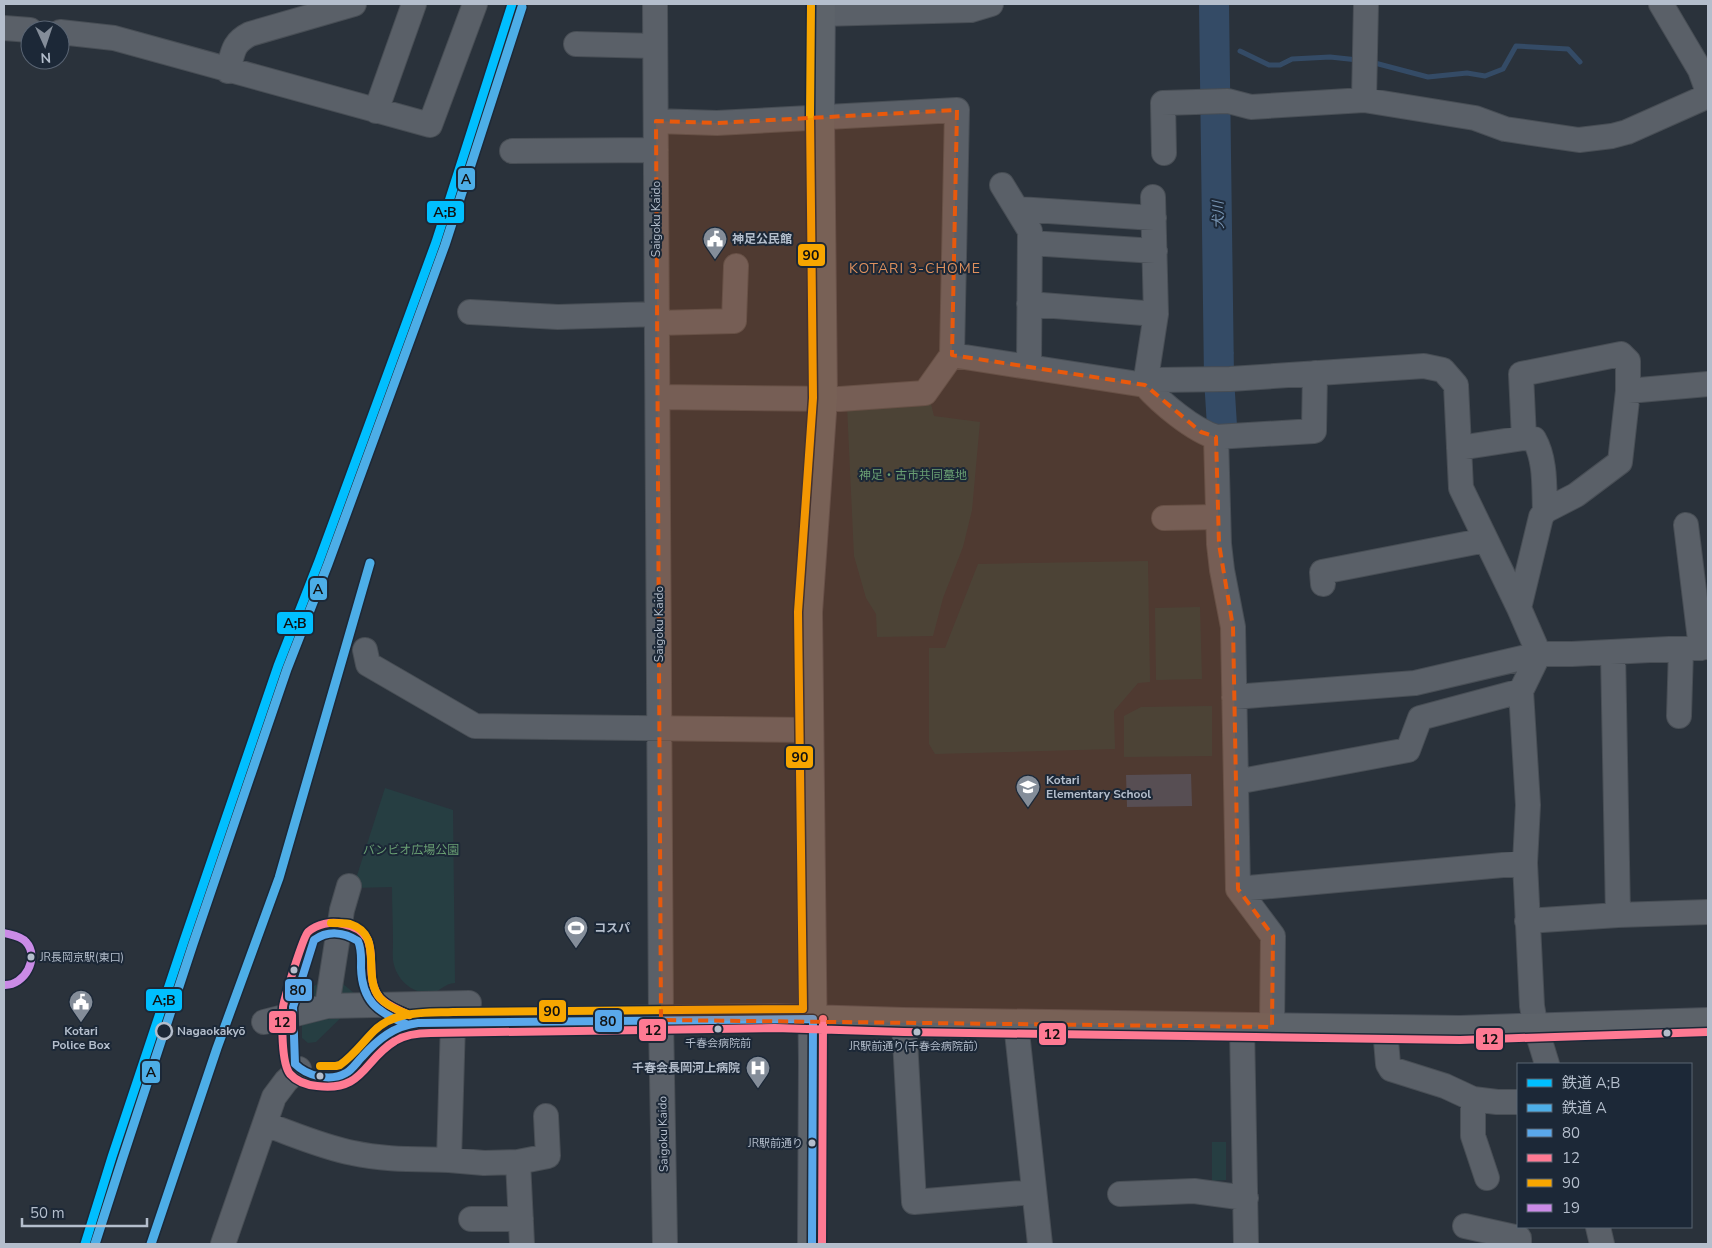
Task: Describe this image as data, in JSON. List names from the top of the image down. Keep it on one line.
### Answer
{"streets":{"street":["Saigoku Kaido"]},"districts":["KOTARI 3-CHOME"],"water":["犬川"],"parks":["神足・古市共同墓地","バンビオ広場公園"],"places":{"public building":["神足公民館","Kotari Police Box"],"school or university":["Kotari Elementary School"],"sports":["コスパ"],"other":["JR長岡京駅(東口)","千春会病院前","Nagaokakyō","JR駅前通り(千春会病院前）","JR駅前通り"],"hospital":["千春会長岡河上病院"]},"lines":["rail line A;B","transit line 90","rail line A","transit line 12","transit line 80","transit line 19"],"legend":["鉄道 A;B","鉄道 A","80","12","90","19"],"scale_bar":"50 m","north":"bottom"}
